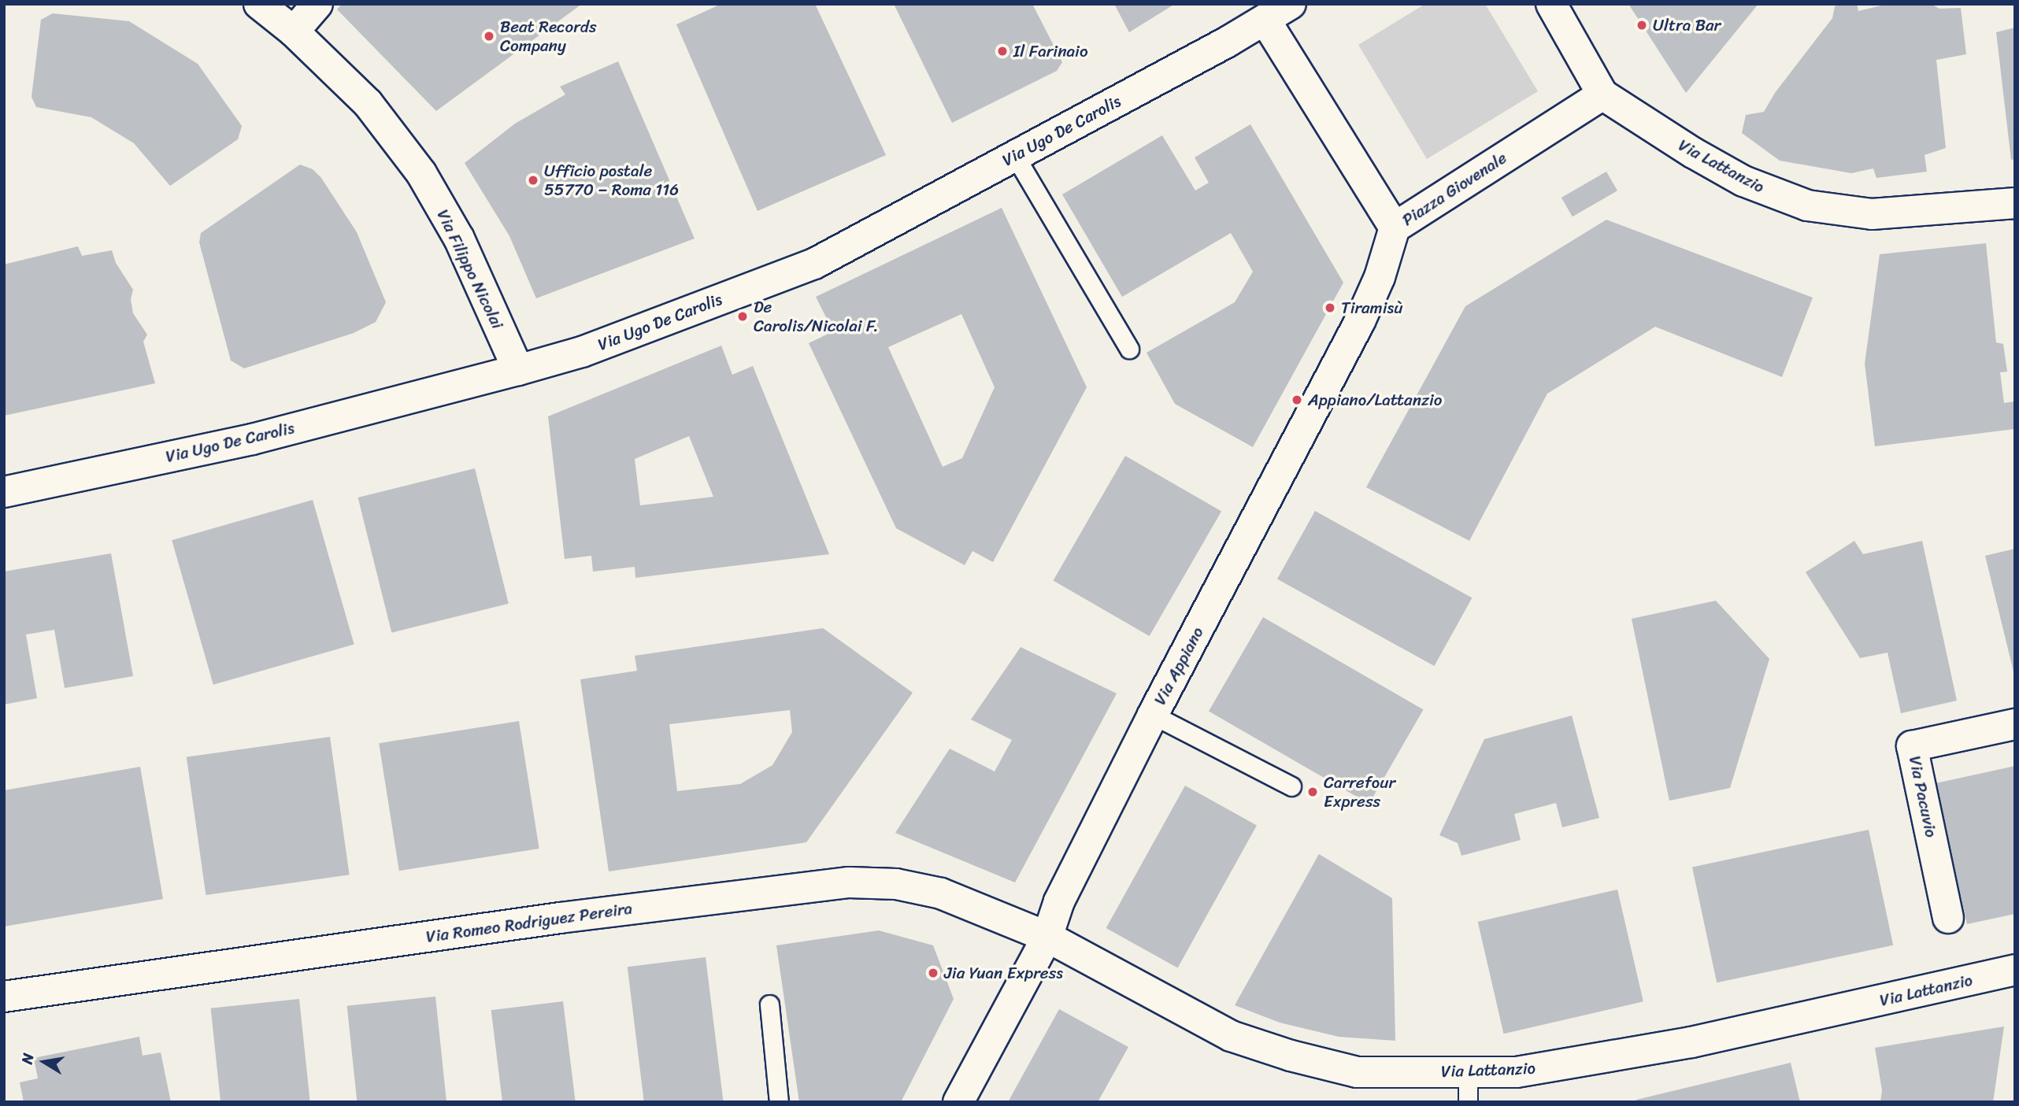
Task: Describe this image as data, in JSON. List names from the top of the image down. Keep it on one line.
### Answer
{"streets":{"street":["Via Ugo De Carolis","Via Lattanzio","Piazza Giovenale","Via Filippo Nicolai","Via Appiano","Via Pacuvio","Via Romeo Rodriguez Pereira"]},"crossings":[["Via Ugo De Carolis","Piazza Giovenale"],["Via Ugo De Carolis","Via Filippo Nicolai"],["Via Lattanzio","Piazza Giovenale"],["Via Lattanzio","Via Appiano"],["Via Lattanzio","Via Romeo Rodriguez Pereira"],["Piazza Giovenale","Via Appiano"],["Via Appiano","Via Romeo Rodriguez Pereira"]],"places":["Ultra Bar","Beat Records Company","Il Farinaio","Ufficio postale 55770 – Roma 116","Tiramisù","De Carolis/Nicolai F.","Appiano/Lattanzio","Carrefour Express","Jia Yuan Express"],"north":"left"}
